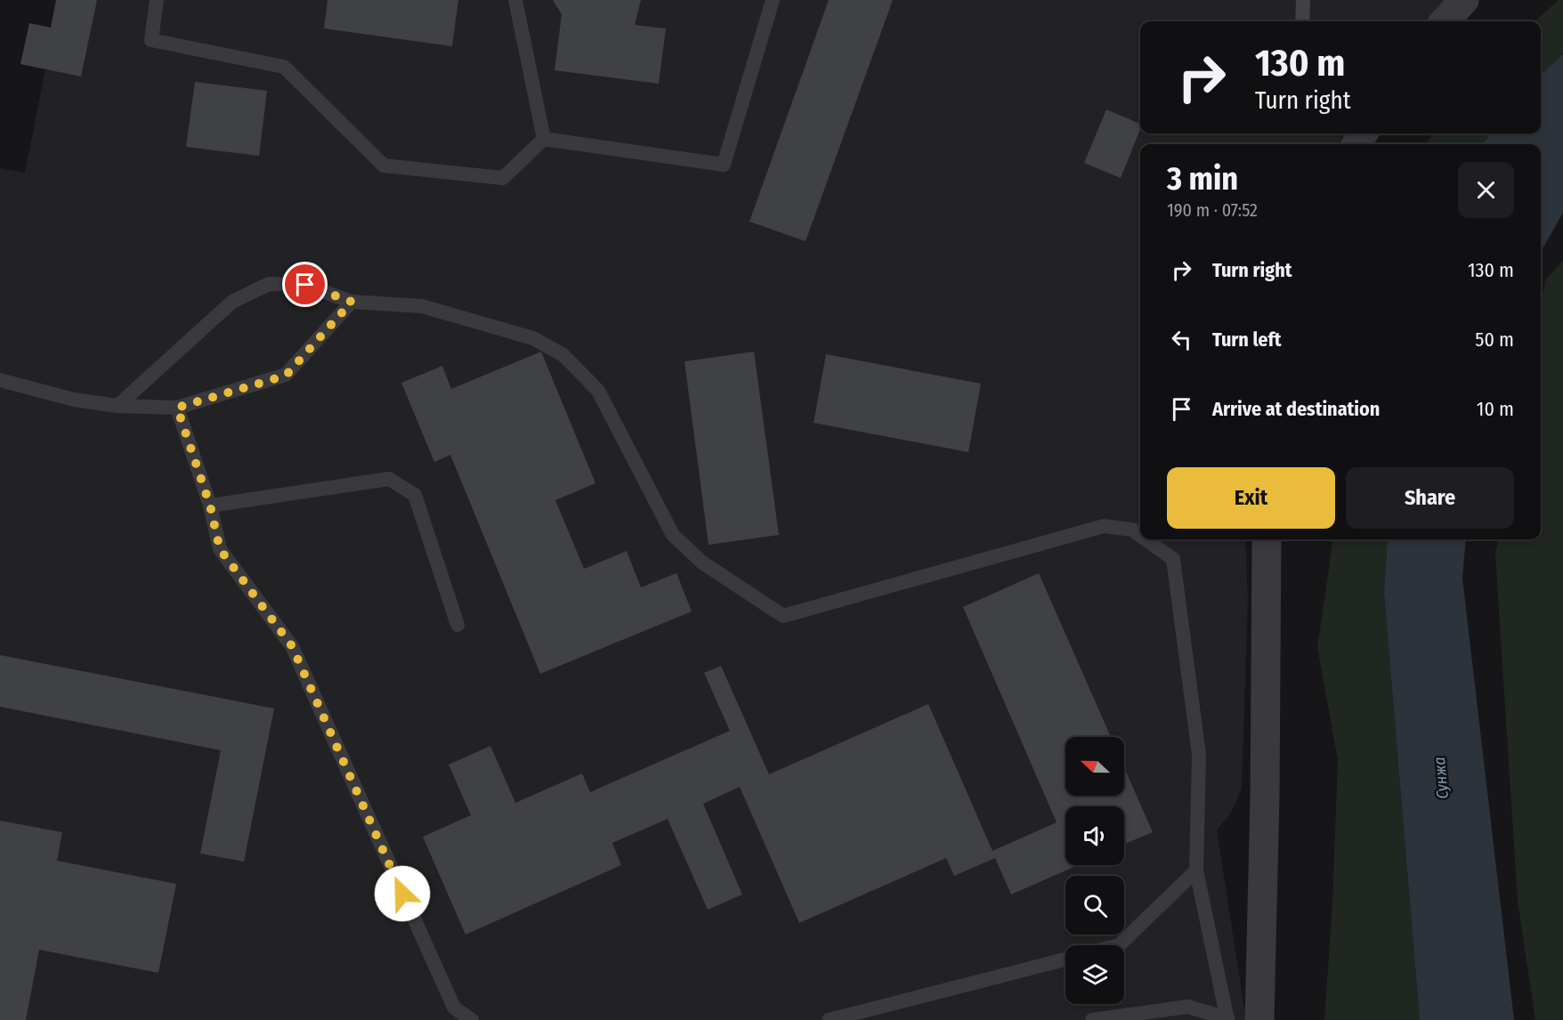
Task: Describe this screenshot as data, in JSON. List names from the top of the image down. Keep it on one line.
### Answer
{"water":["Сунжа"],"north":"left","page":{"turn":["130 m","Turn right"],"heading":["3 min","190 m · 07:52"],"list":[{"name":"Turn right","value":"130 m"},{"name":"Turn left","value":"50 m"},{"name":"Arrive at destination","value":"10 m"}],"buttons":["Exit","Share"]}}
